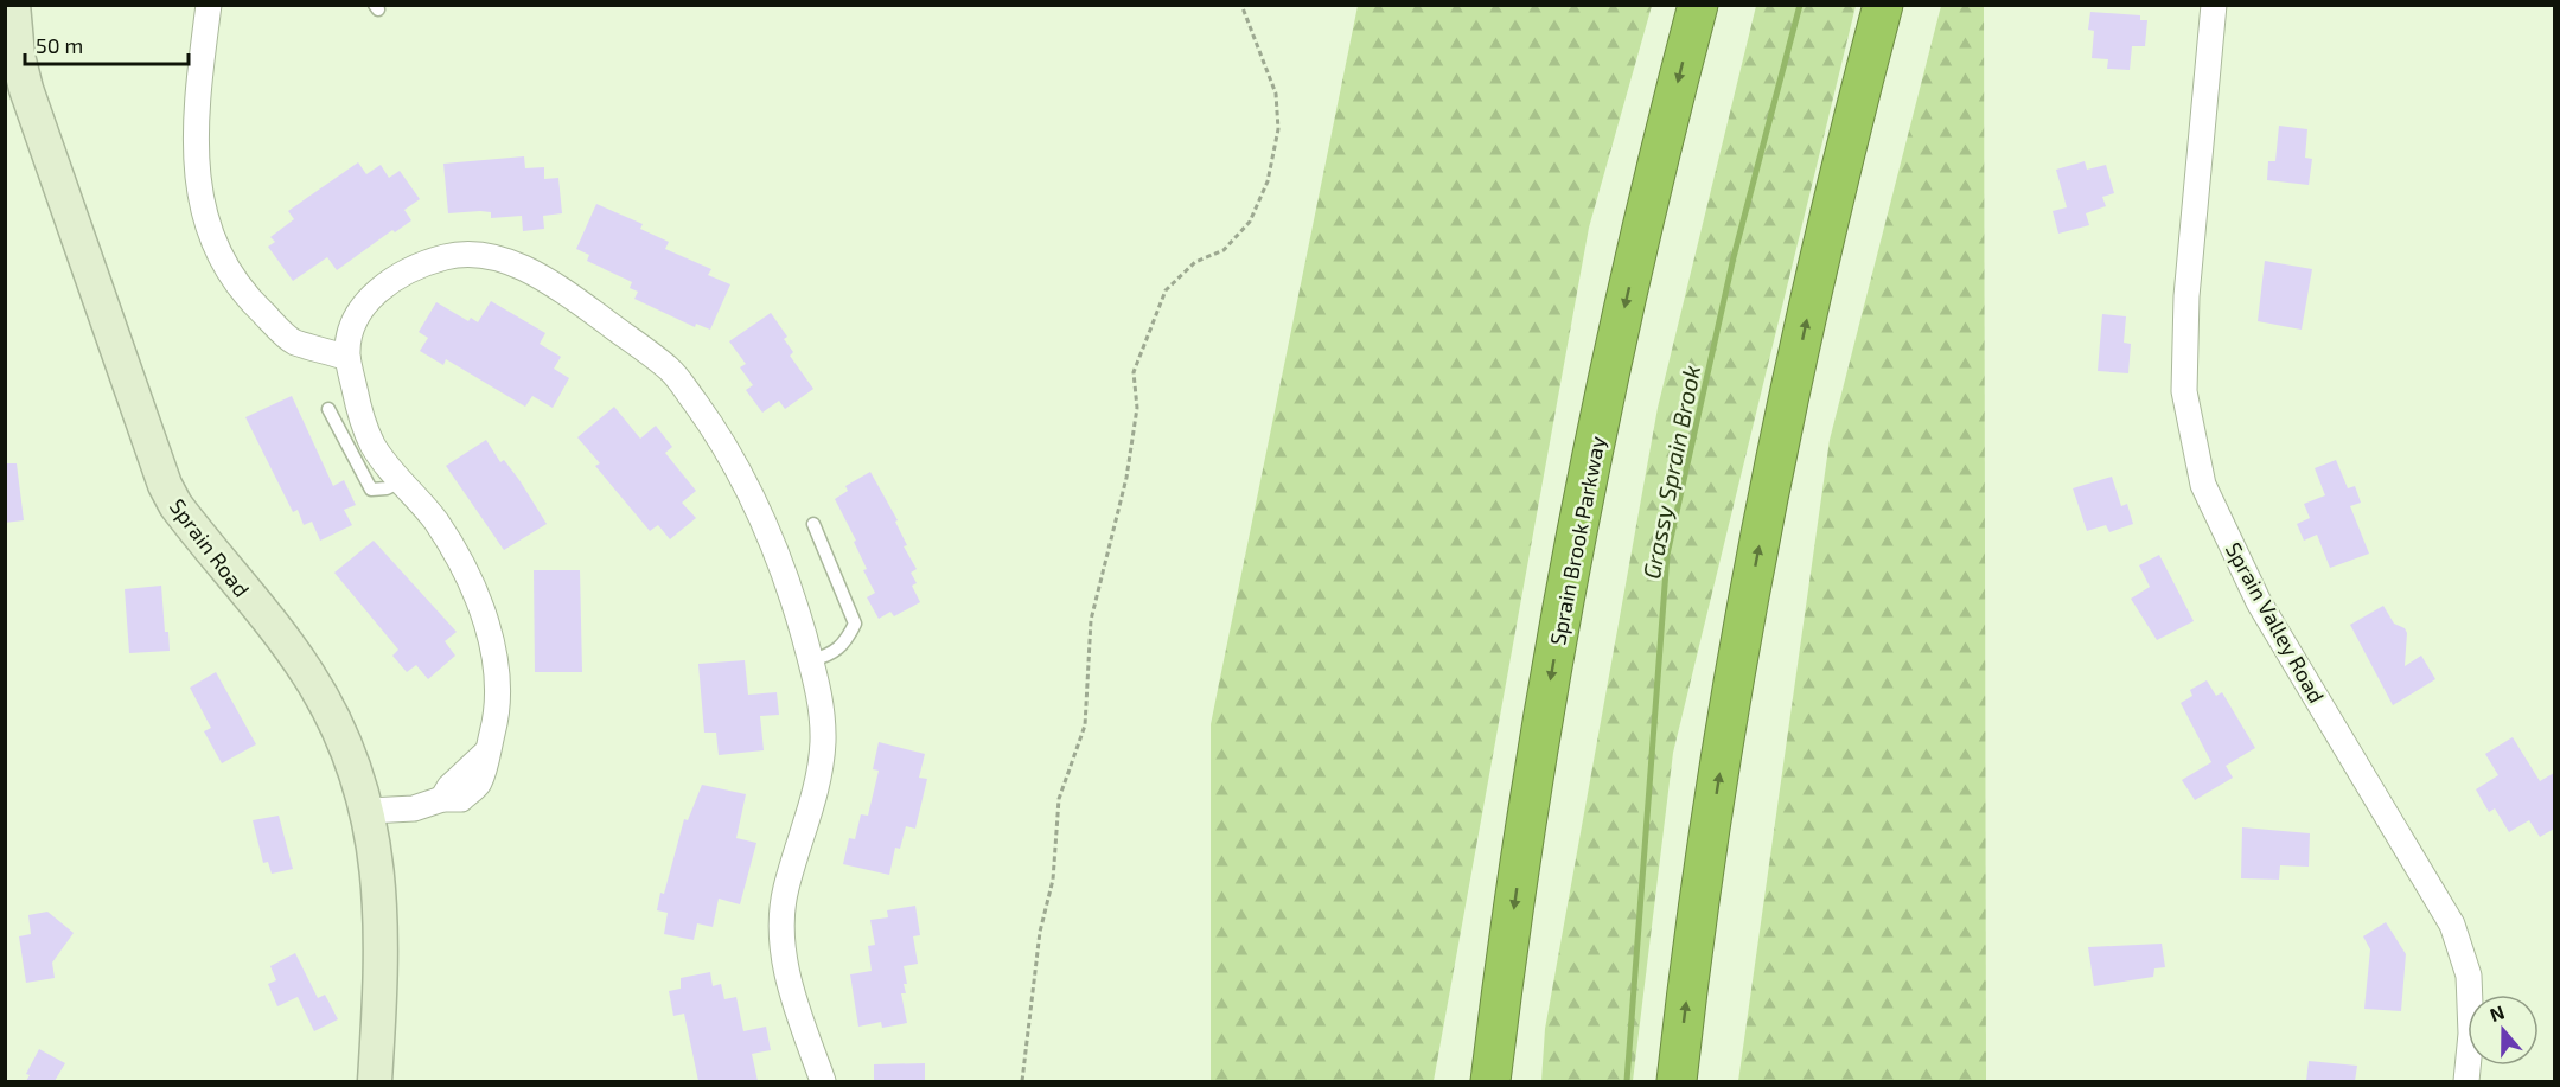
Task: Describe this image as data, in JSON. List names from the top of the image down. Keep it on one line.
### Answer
{"streets":{"highway":["Sprain Brook Parkway"],"street":["Sprain Road","Sprain Valley Road"]},"water":["Grassy Sprain Brook"],"scale_bar":"50 m","north":"top"}
